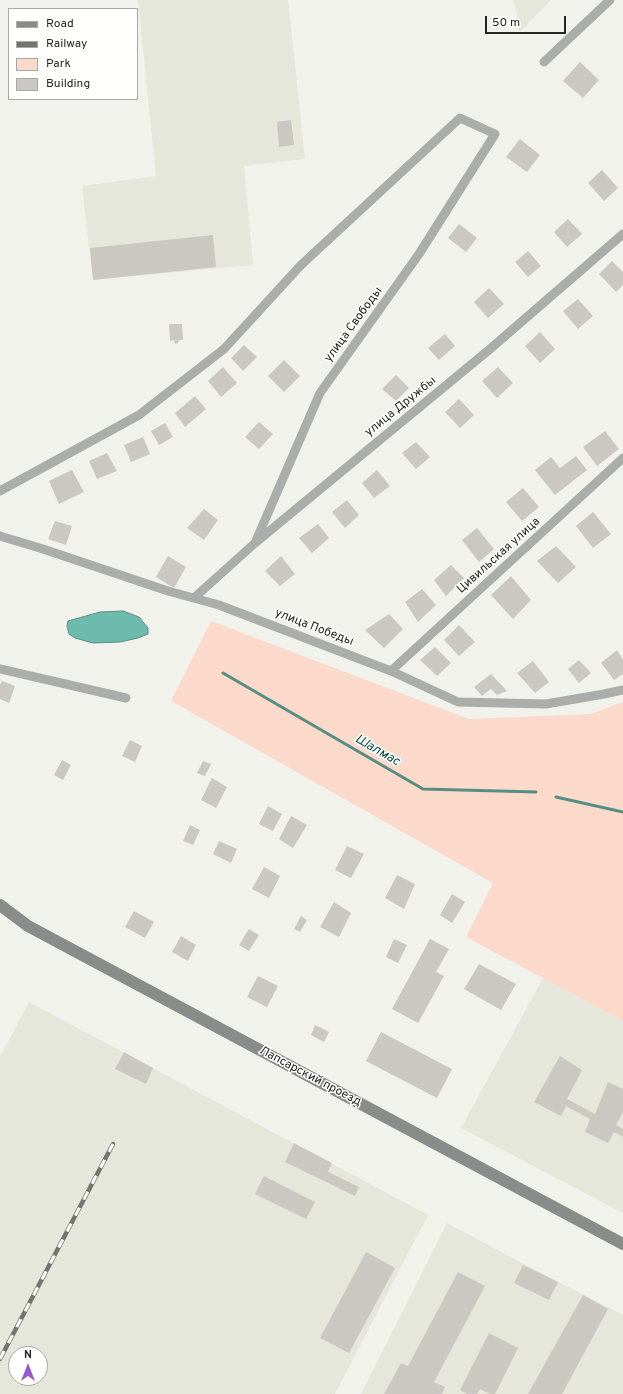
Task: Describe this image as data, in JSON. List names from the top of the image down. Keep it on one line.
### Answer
{"streets":{"street":["улица Свободы","улица Дружбы","Цивильская улица","улица Победы","Лапсарский проезд"]},"crossings":[["улица Свободы","улица Дружбы"],["улица Дружбы","улица Победы"],["Цивильская улица","улица Победы"]],"water":["Шалмас"],"legend":["Road","Railway","Park","Building"],"scale_bar":"50 m","north":"top"}
